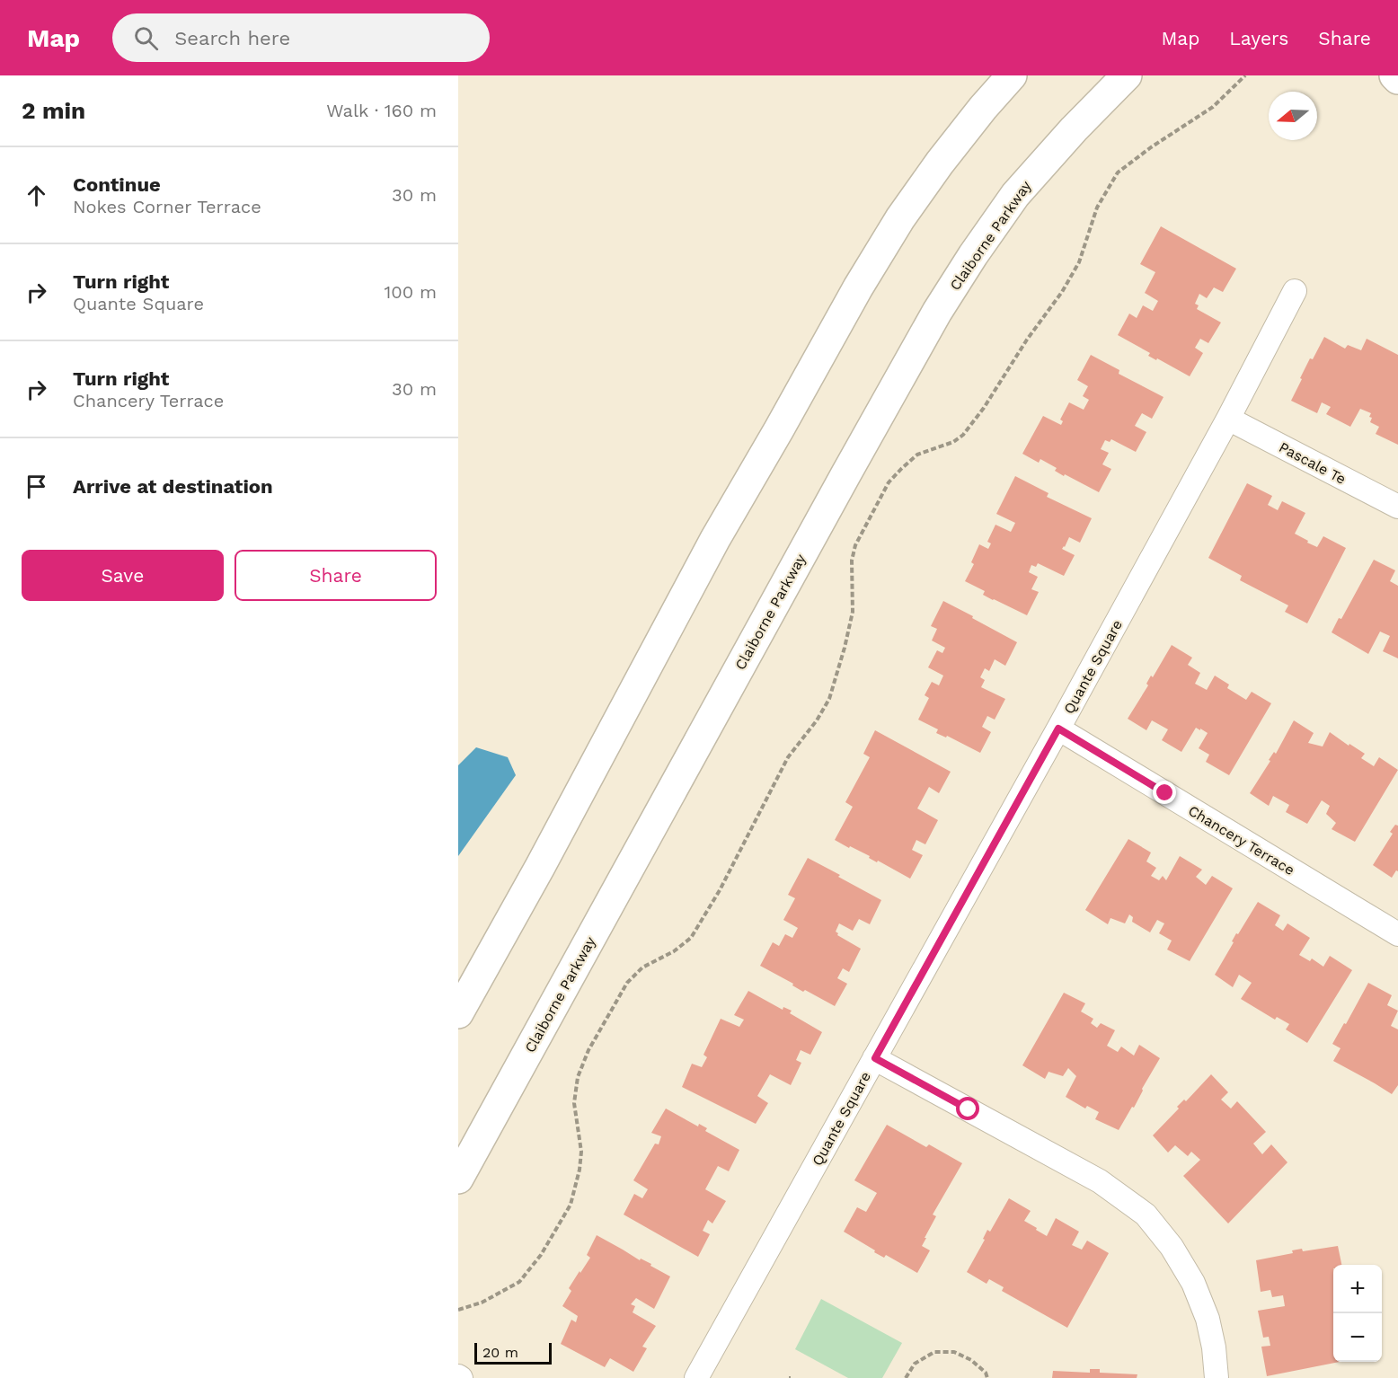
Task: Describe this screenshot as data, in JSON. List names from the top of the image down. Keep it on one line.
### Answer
{"streets":{"main road":["Claiborne Parkway"],"street":["Pascale Te","Quante Square","Chancery Terrace"]},"crossings":[["Pascale Te","Quante Square"],["Quante Square","Chancery Terrace"]],"scale_bar":"20 m","north":"left","page":{"header":"Map","search":"Search here","nav":["Map","Layers","Share"],"heading":["2 min","Walk · 160 m"],"list":[["Continue","Nokes Corner Terrace","30 m"],["Turn right","Quante Square","100 m"],["Turn right","Chancery Terrace","30 m"],"Arrive at destination"],"buttons":["Save","Share"],"map_buttons":["+","−"],"scale":"20 m"}}
